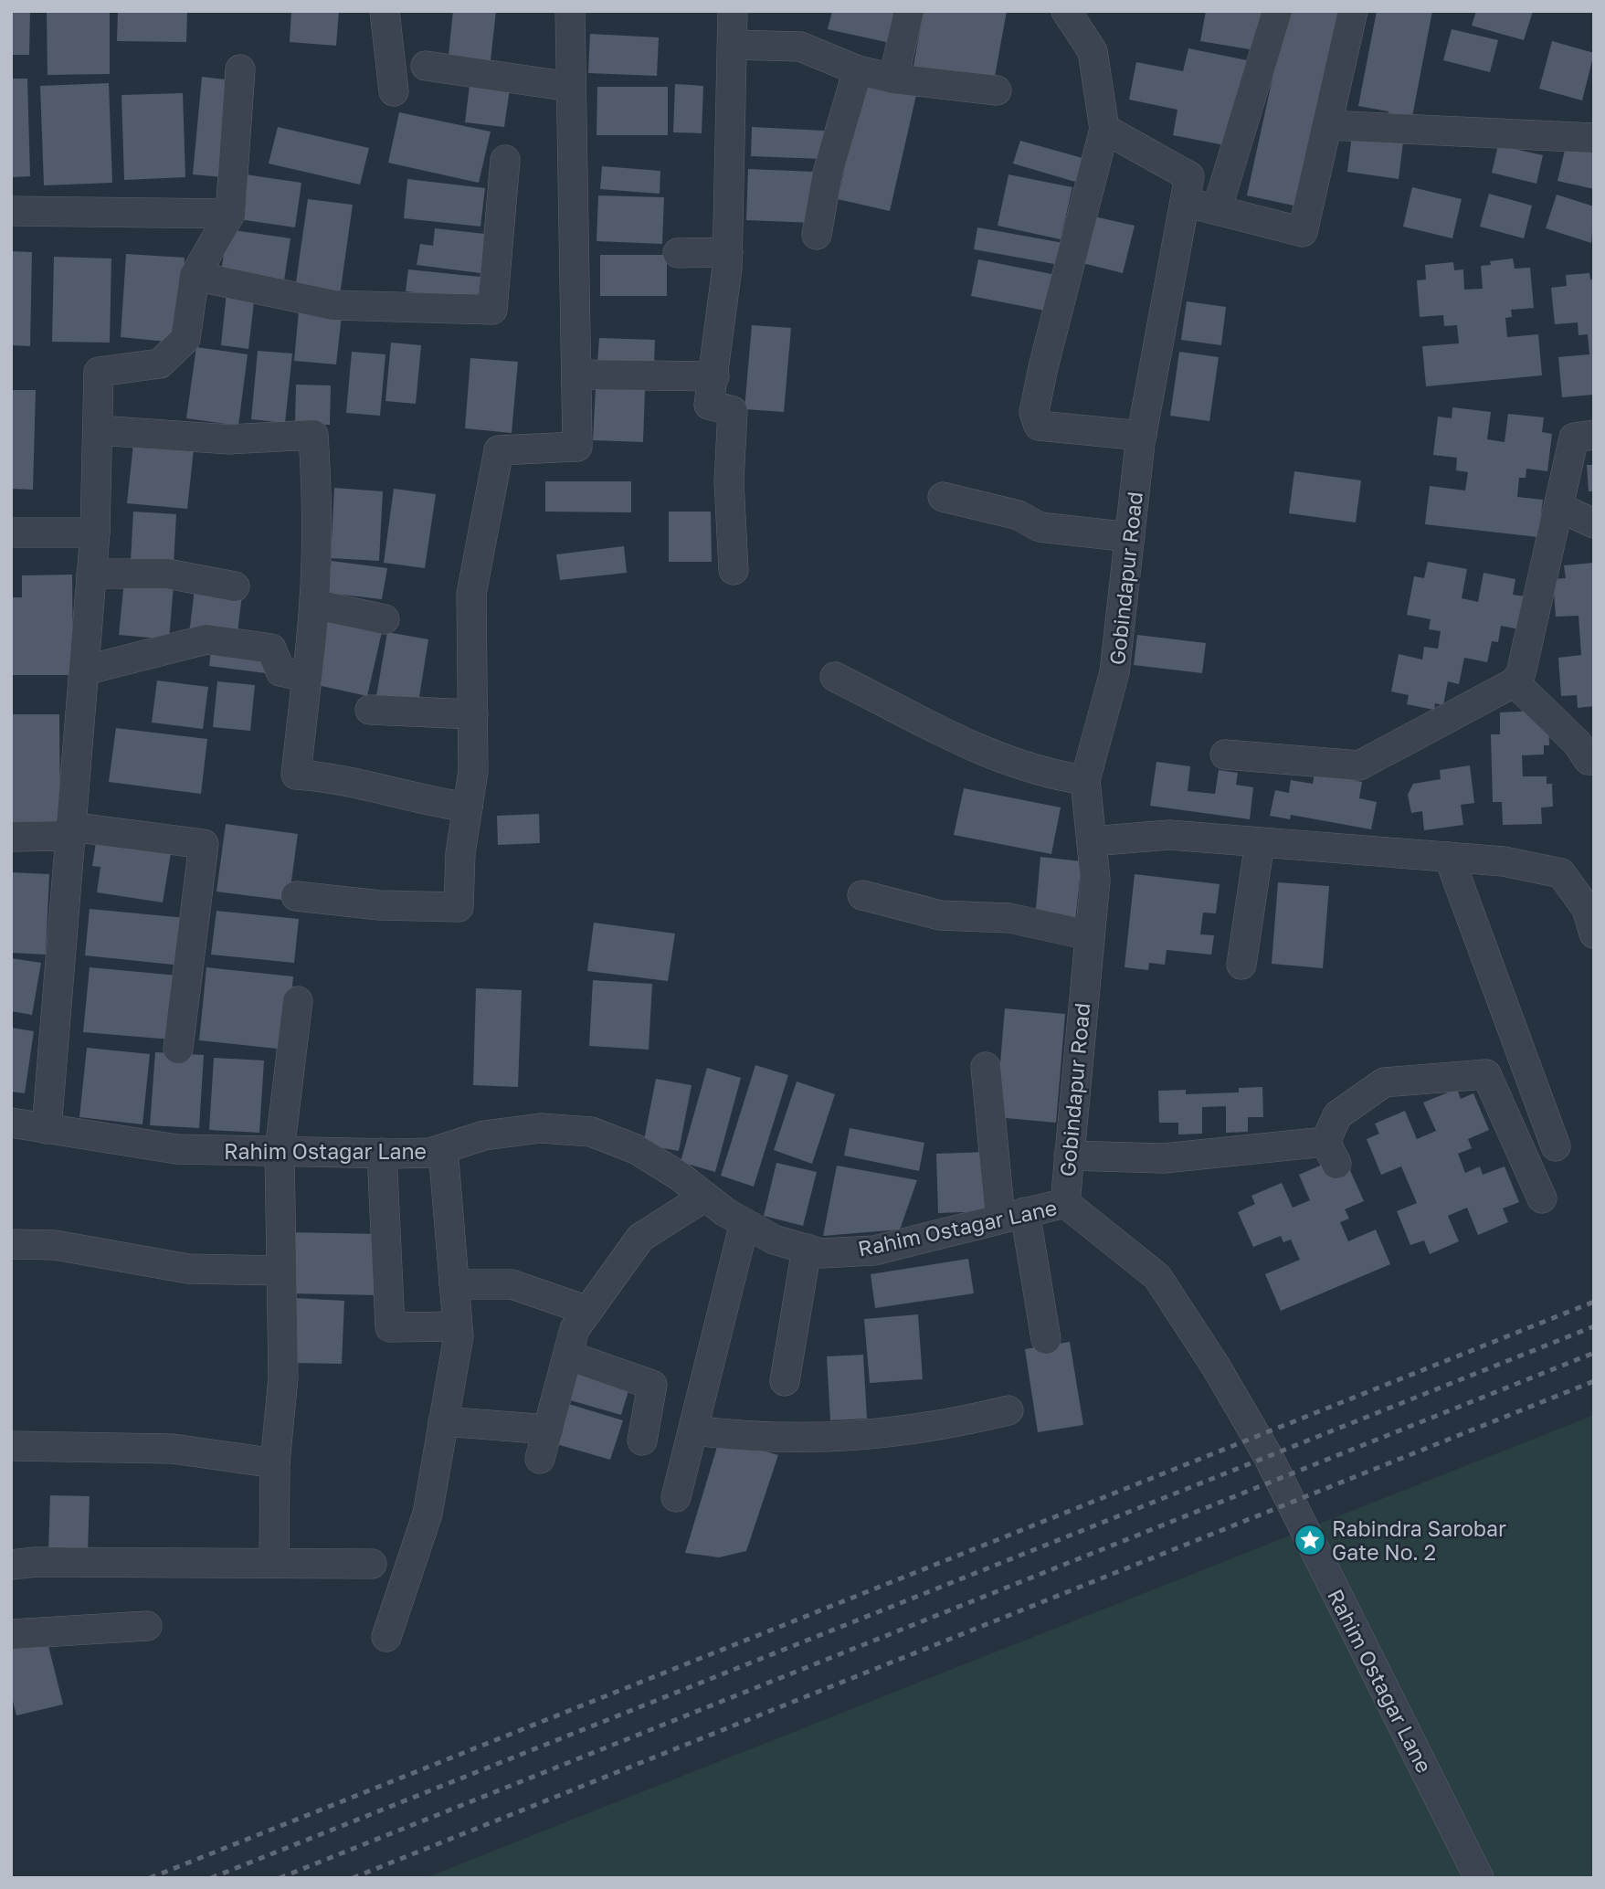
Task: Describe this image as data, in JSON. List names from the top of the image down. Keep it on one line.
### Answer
{"streets":{"street":["Gobindapur Road","Rahim Ostagar Lane"]},"crossings":[["Gobindapur Road","Rahim Ostagar Lane"]],"places":{"place":["Rabindra Sarobar Gate No. 2"]}}
